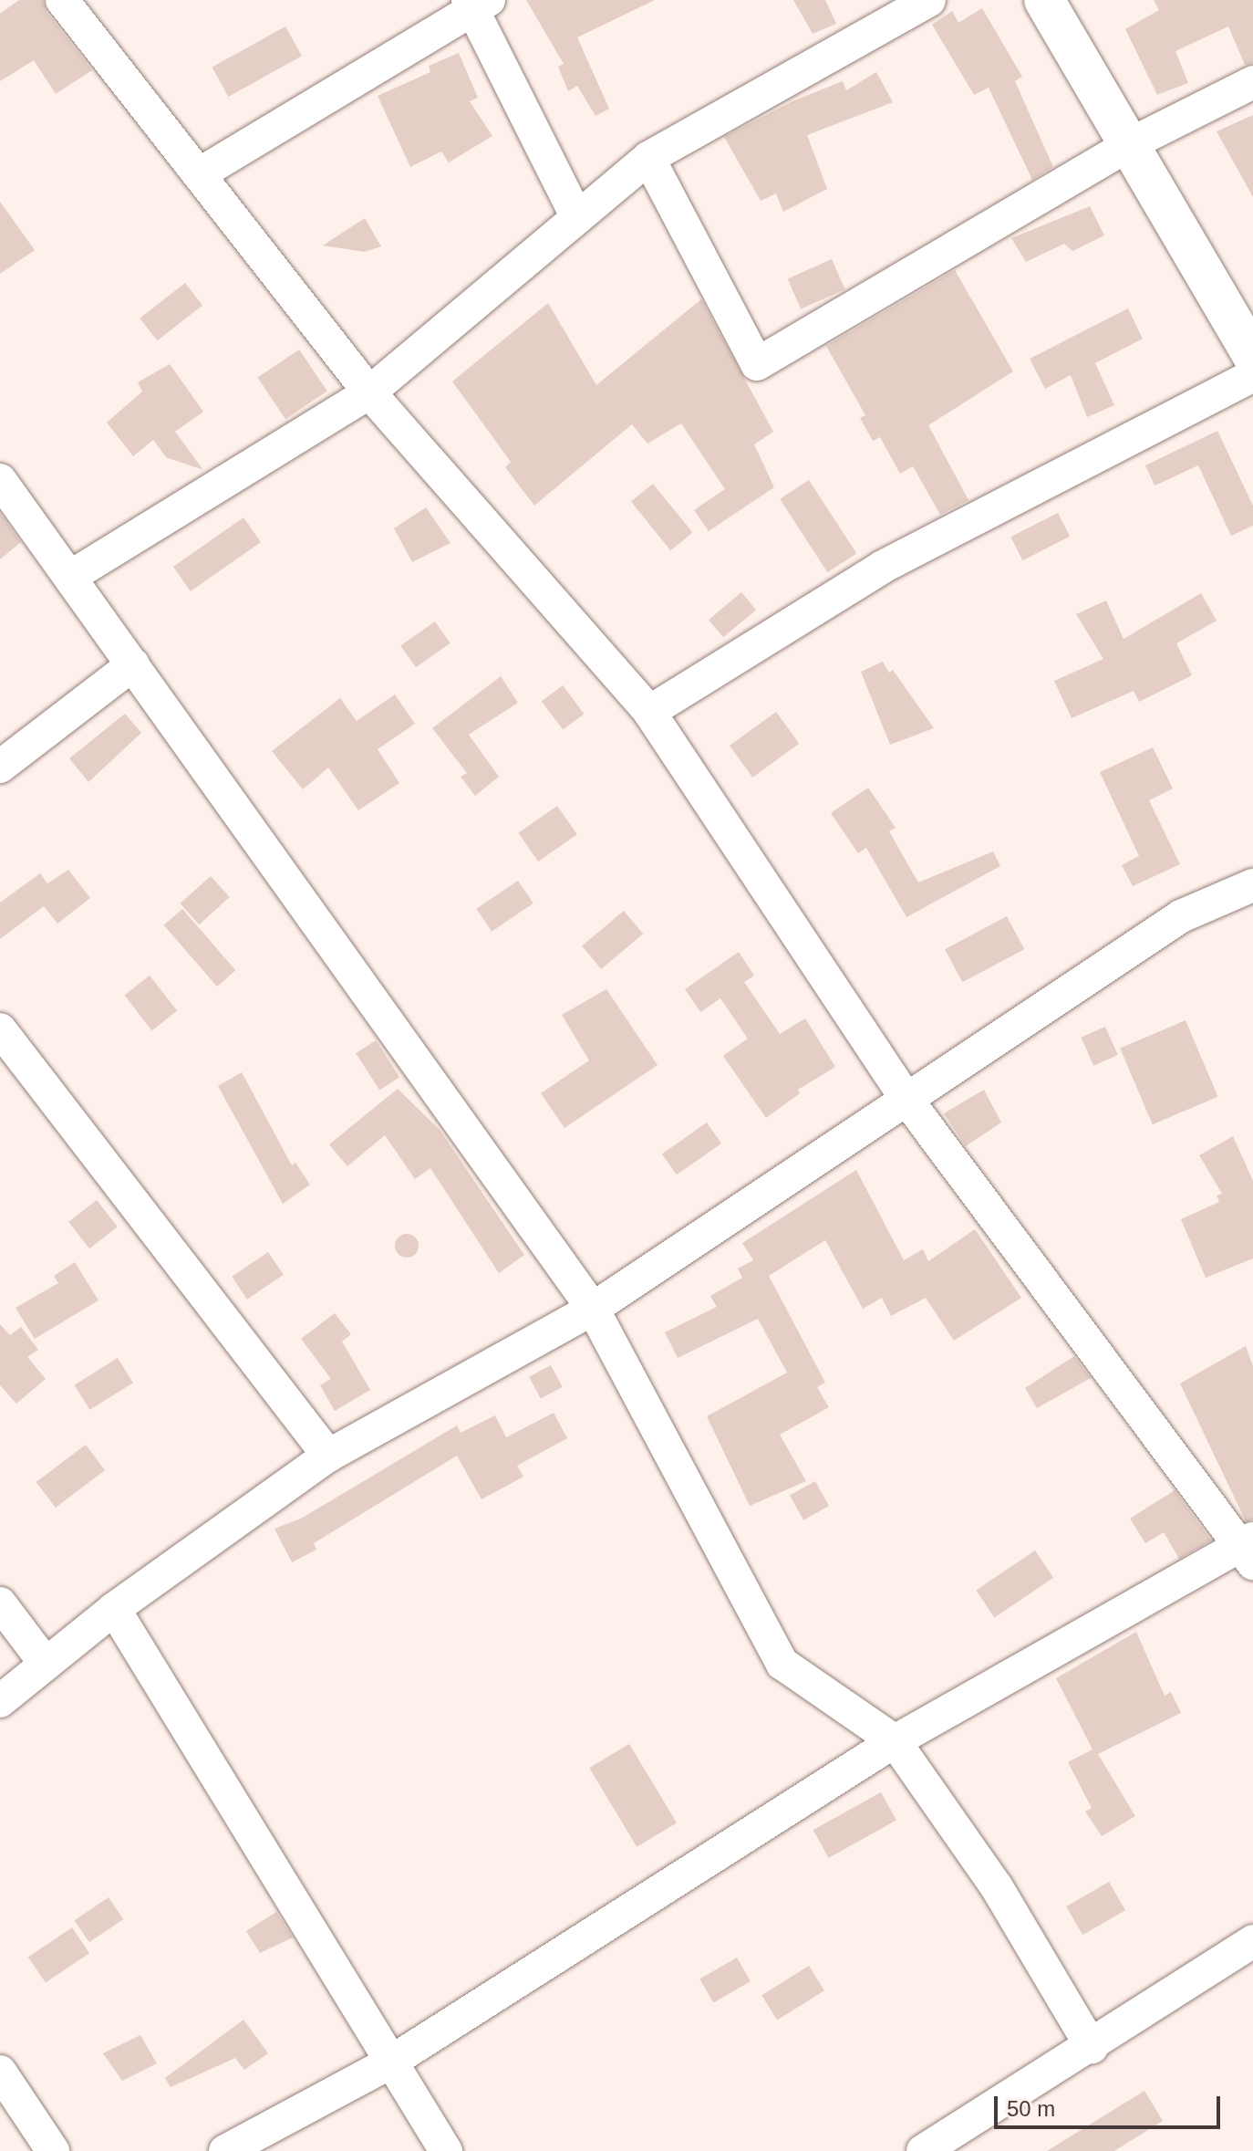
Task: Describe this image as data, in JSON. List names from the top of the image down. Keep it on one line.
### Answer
{"scale_bar":"50 m"}
